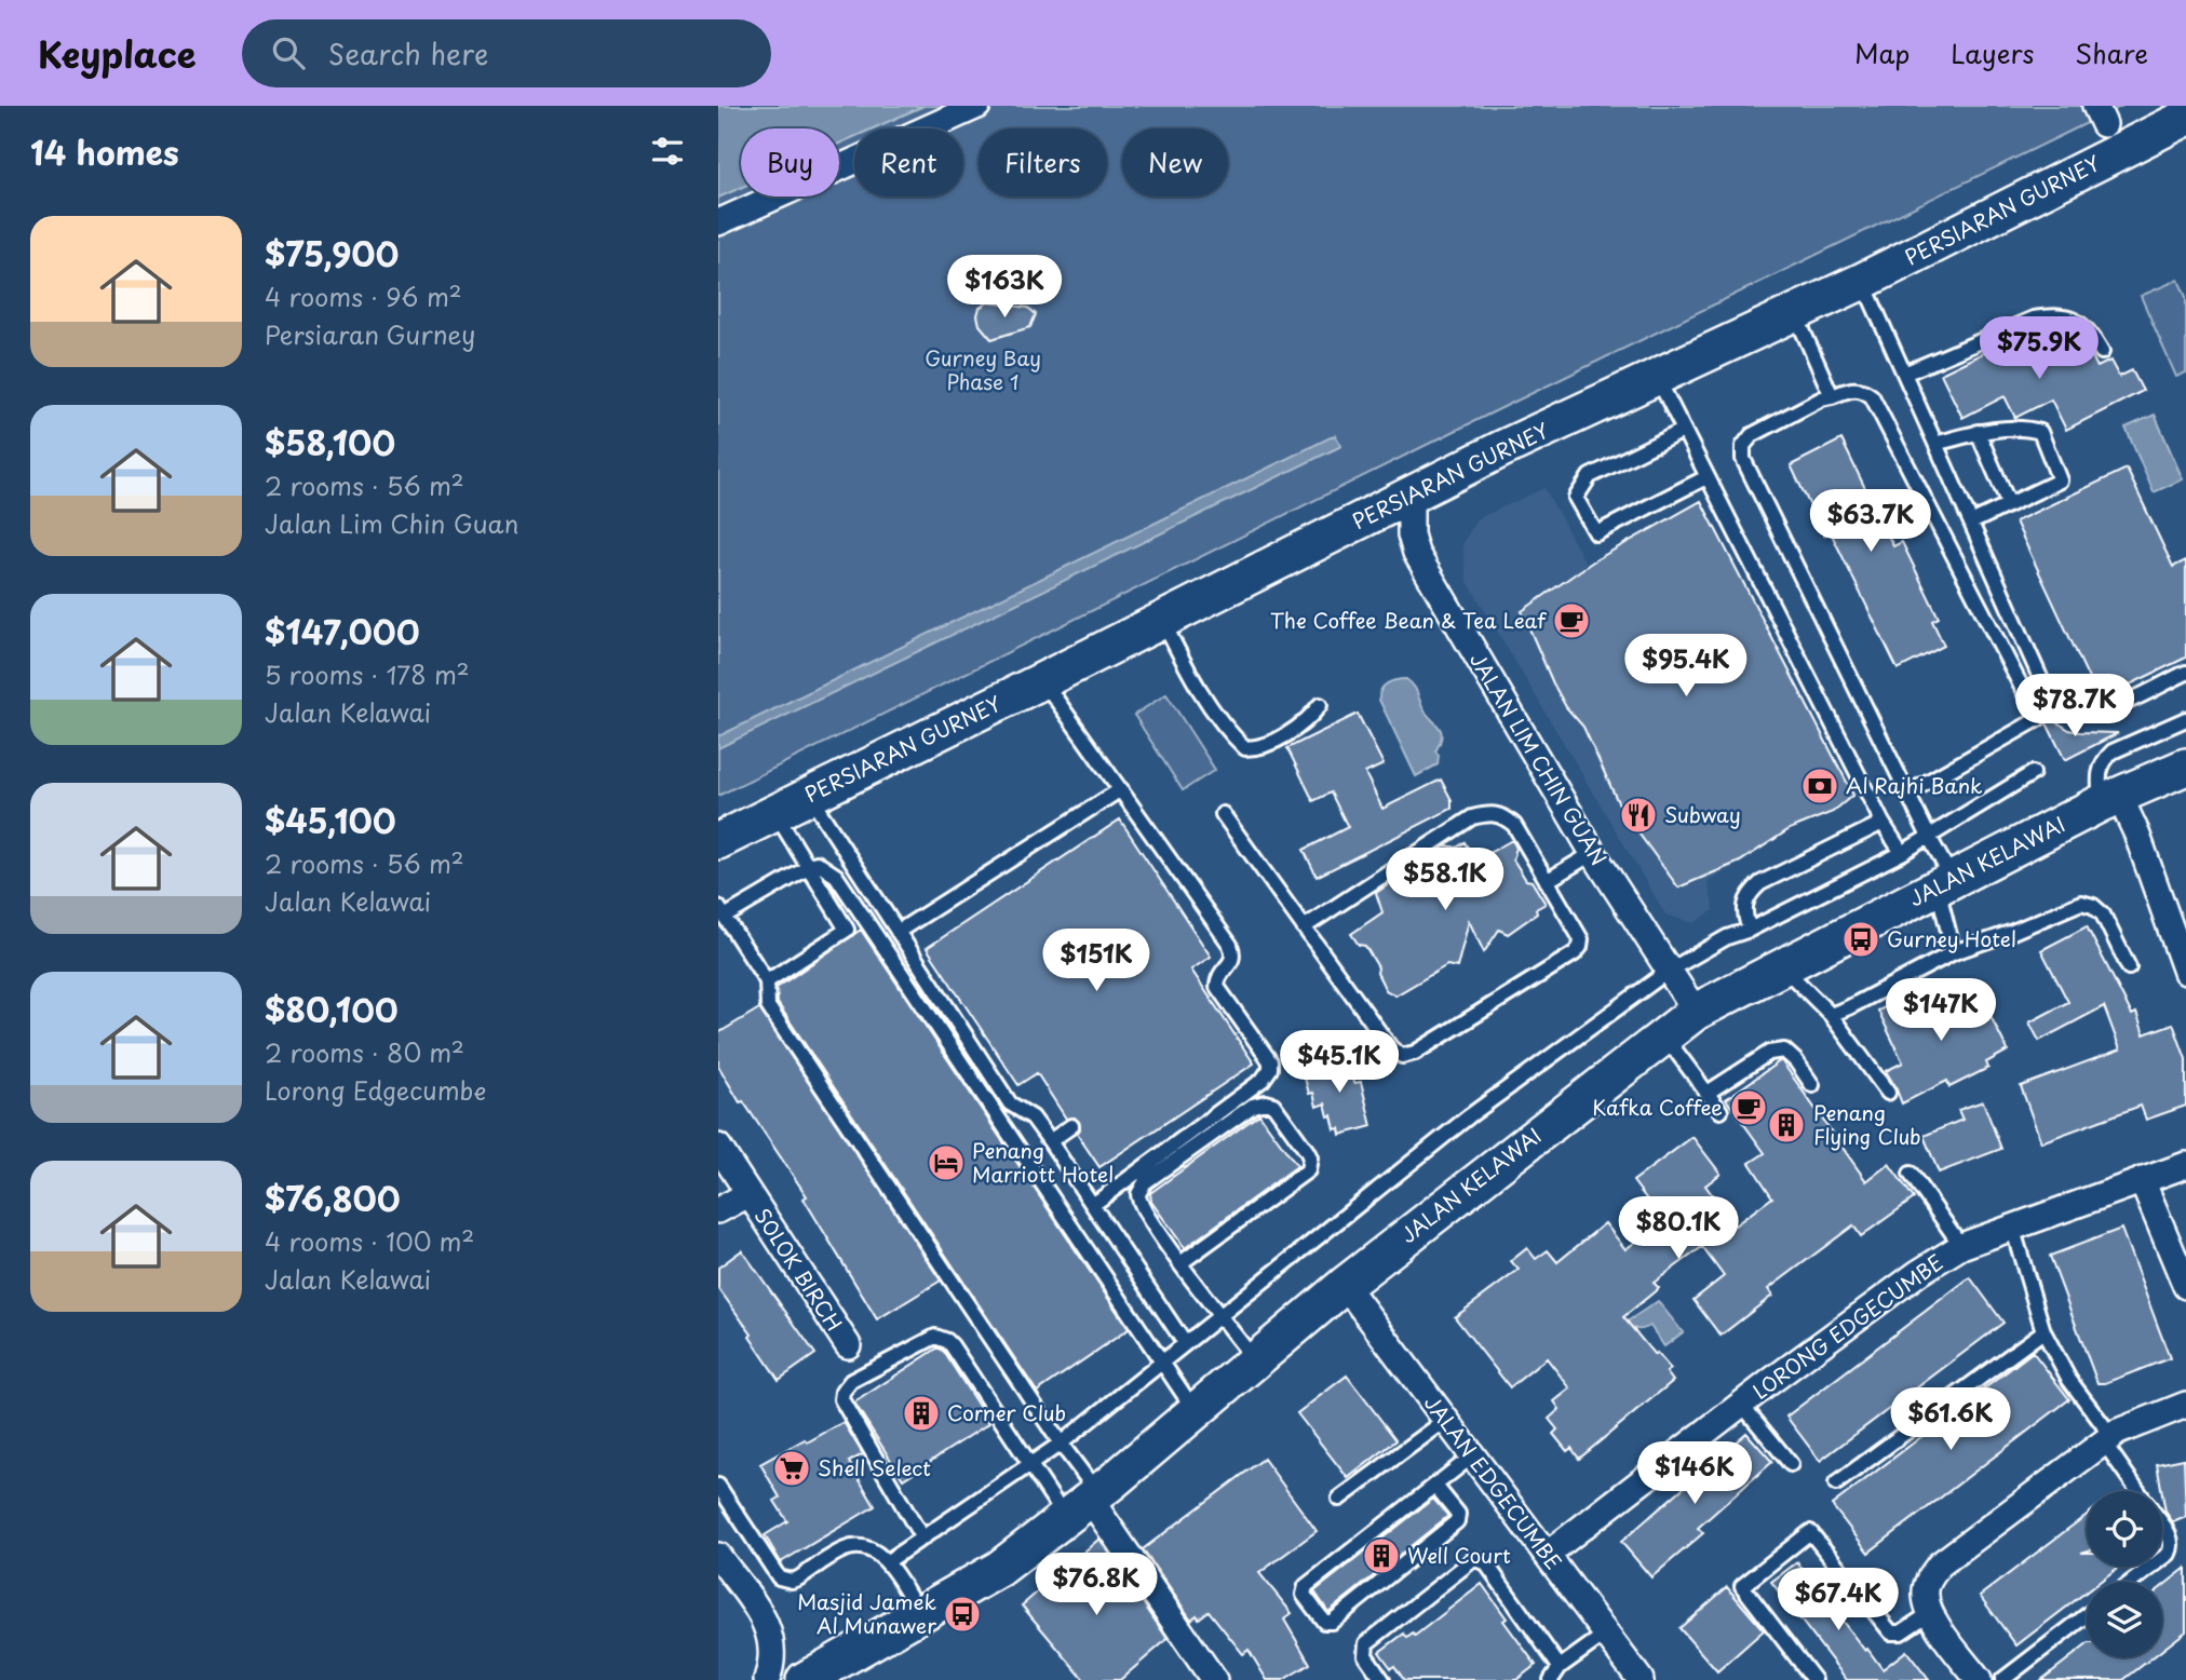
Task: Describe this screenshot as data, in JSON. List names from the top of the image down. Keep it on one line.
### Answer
{"streets":{"main road":["PERSIARAN GURNEY","JALAN KELAWAI"],"street":["JALAN LIM CHIN GUAN","SOLOK BIRCH","LORONG EDGECUMBE","JALAN EDGECUMBE"]},"crossings":[["PERSIARAN GURNEY","JALAN LIM CHIN GUAN"],["JALAN LIM CHIN GUAN","JALAN KELAWAI"],["JALAN KELAWAI","JALAN EDGECUMBE"],["LORONG EDGECUMBE","JALAN EDGECUMBE"]],"parks":["Gurney Bay Phase 1"],"places":{"cafe":["The Coffee Bean & Tea Leaf","Kafka Coffee"],"bank":["Al Rajhi Bank"],"restaurant":["Subway"],"bus stop":["Gurney Hotel","Masjid Jamek Al Munawer"],"building":["Penang Flying Club","Corner Club","Well Court"],"hotel":["Penang Marriott Hotel"],"supermarket":["Shell Select"]},"page":{"header":"Keyplace","search":"Search here","nav":["Map","Layers","Share"],"heading":"14 homes","chip":["Buy","Rent","Filters","New"],"list":[{"name":"$75,900","note":"4 rooms · 96 m² · Persiaran Gurney"},{"name":"$58,100","note":"2 rooms · 56 m² · Jalan Lim Chin Guan"},{"name":"$147,000","note":"5 rooms · 178 m² · Jalan Kelawai"},{"name":"$45,100","note":"2 rooms · 56 m² · Jalan Kelawai"},{"name":"$80,100","note":"2 rooms · 80 m² · Lorong Edgecumbe"},{"name":"$76,800","note":"4 rooms · 100 m² · Jalan Kelawai"}],"price":["$163K","$75.9K","$63.7K","$95.4K","$78.7K","$58.1K","$151K","$147K","$45.1K","$80.1K","$61.6K","$146K","$76.8K","$67.4K"]}}
